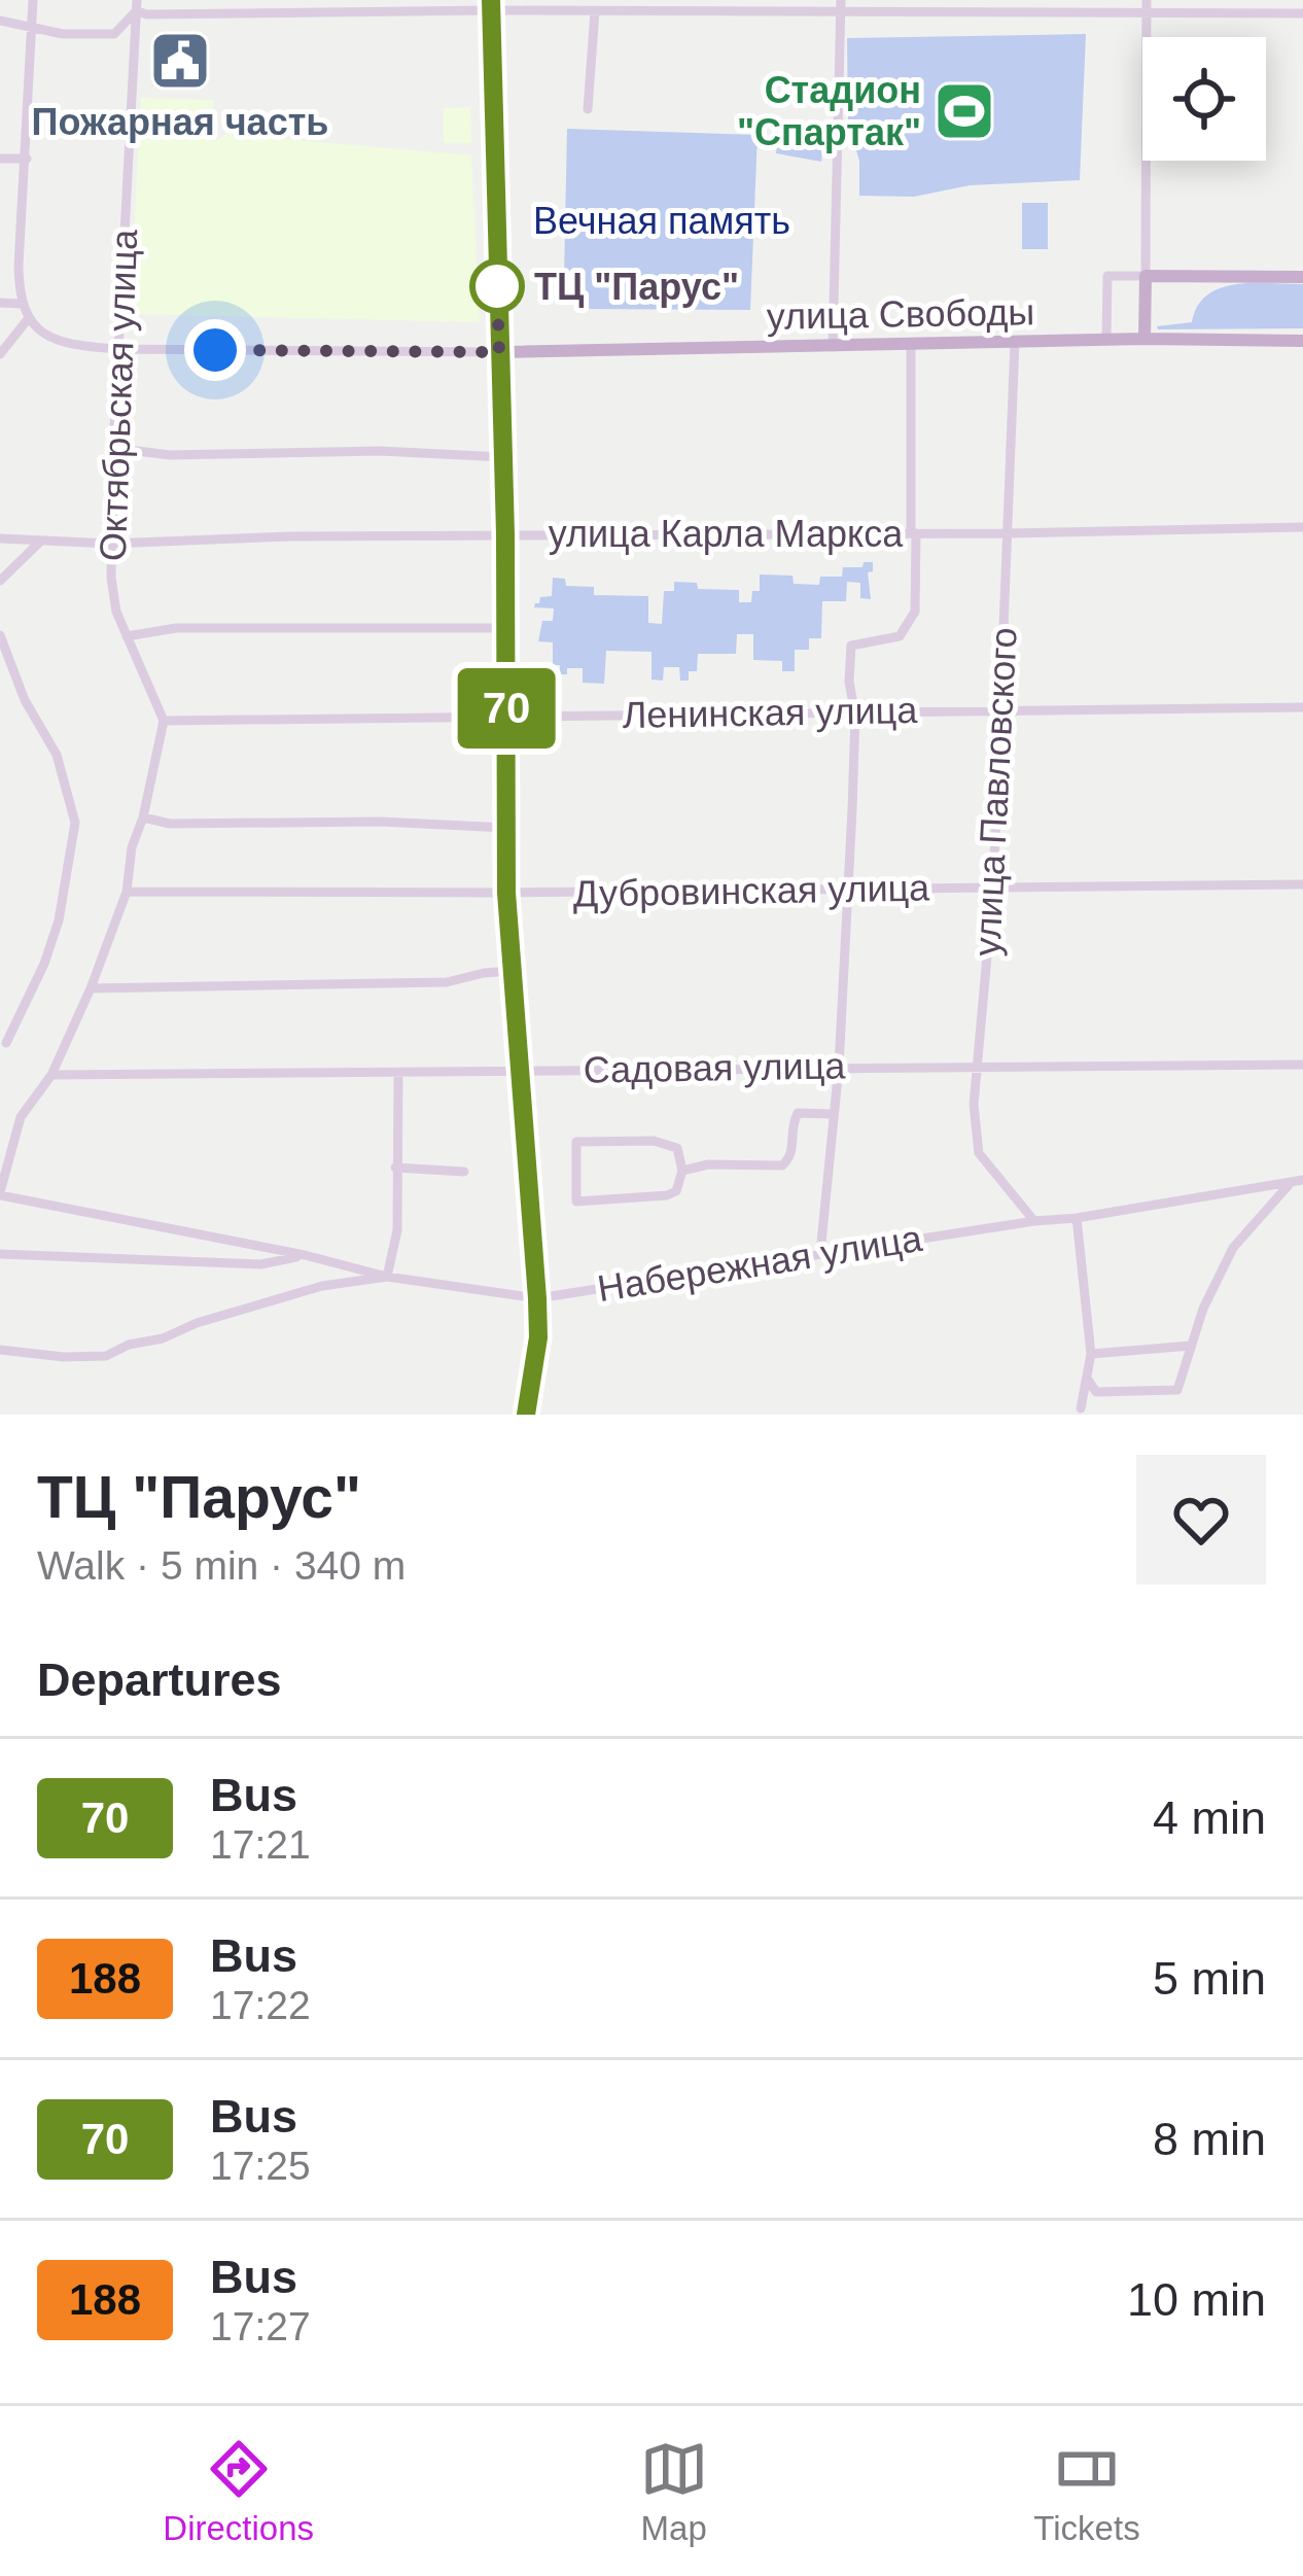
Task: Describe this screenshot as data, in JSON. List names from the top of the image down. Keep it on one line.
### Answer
{"streets":{"main road":["улица Свободы"],"street":["Октябрьская улица","улица Карла Маркса","Ленинская улица","улица Павловского","Дубровинская улица","Садовая улица","Набережная улица"]},"crossings":[["улица Свободы","Октябрьская улица"],["улица Свободы","улица Павловского"],["Октябрьская улица","улица Карла Маркса"],["Октябрьская улица","Ленинская улица"],["улица Карла Маркса","улица Павловского"],["Ленинская улица","улица Павловского"],["улица Павловского","Дубровинская улица"],["улица Павловского","Садовая улица"],["улица Павловского","Набережная улица"]],"parks":["Вечная память"],"places":{"public building":["Пожарная часть"],"sports":["Стадион \"Спартак\""],"other":["ТЦ \"Парус\""]},"lines":["bus line 70"],"page":{"on_map":"70","heading":[["ТЦ \"Парус\"","Walk · 5 min · 340 m"],"Departures"],"list":[{"mark":"70","name":"Bus","note":"17:21","value":"4 min"},{"mark":"188","name":"Bus","note":"17:22","value":"5 min"},{"mark":"70","name":"Bus","note":"17:25","value":"8 min"},{"mark":"188","name":"Bus","note":"17:27","value":"10 min"}],"tabs":["Directions","Map","Tickets"]}}
